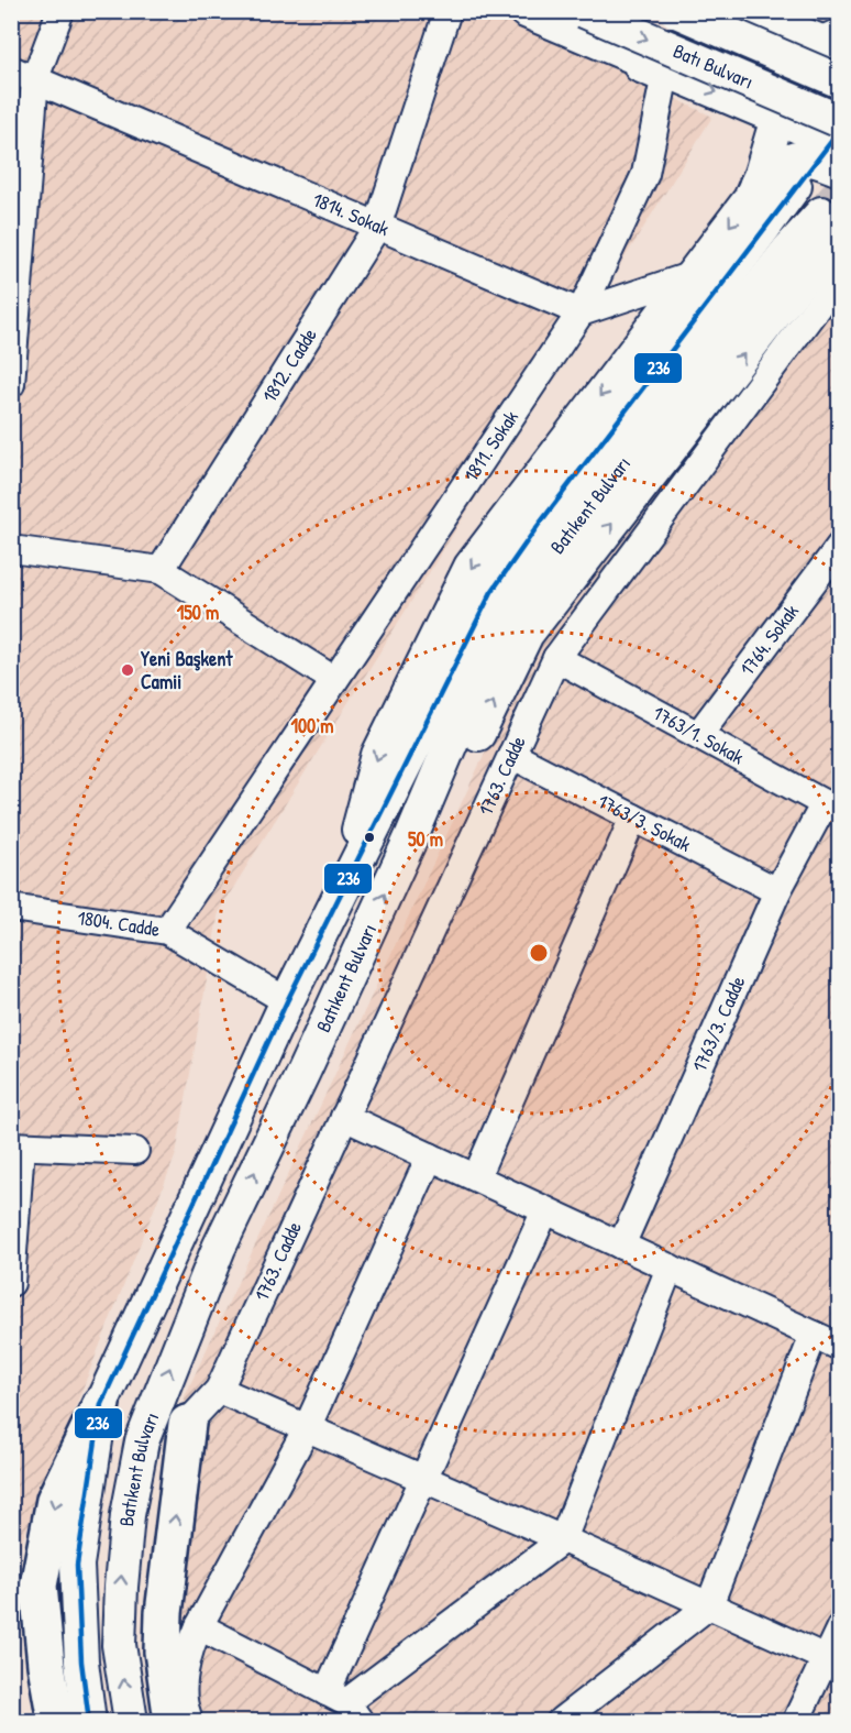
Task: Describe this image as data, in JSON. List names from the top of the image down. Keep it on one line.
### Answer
{"streets":{"main road":["Batı Bulvarı","Batıkent Bulvarı"],"street":["1814. Sokak","1812. Cadde","1811. Sokak","1764. Sokak","1763/1. Sokak","1763. Cadde","1763/3. Sokak","1804. Cadde","1763/3. Cadde"]},"crossings":[["1814. Sokak","1812. Cadde"],["1814. Sokak","1811. Sokak"],["1811. Sokak","1804. Cadde"],["Batıkent Bulvarı","1804. Cadde"],["1764. Sokak","1763/1. Sokak"],["1763/1. Sokak","1763. Cadde"],["1763/1. Sokak","1763/3. Cadde"],["1763. Cadde","1763/3. Sokak"],["1763/3. Sokak","1763/3. Cadde"]],"places":["Yeni Başkent Camii"],"lines":["transit line 236"],"rings":["150 m","100 m","50 m"]}
